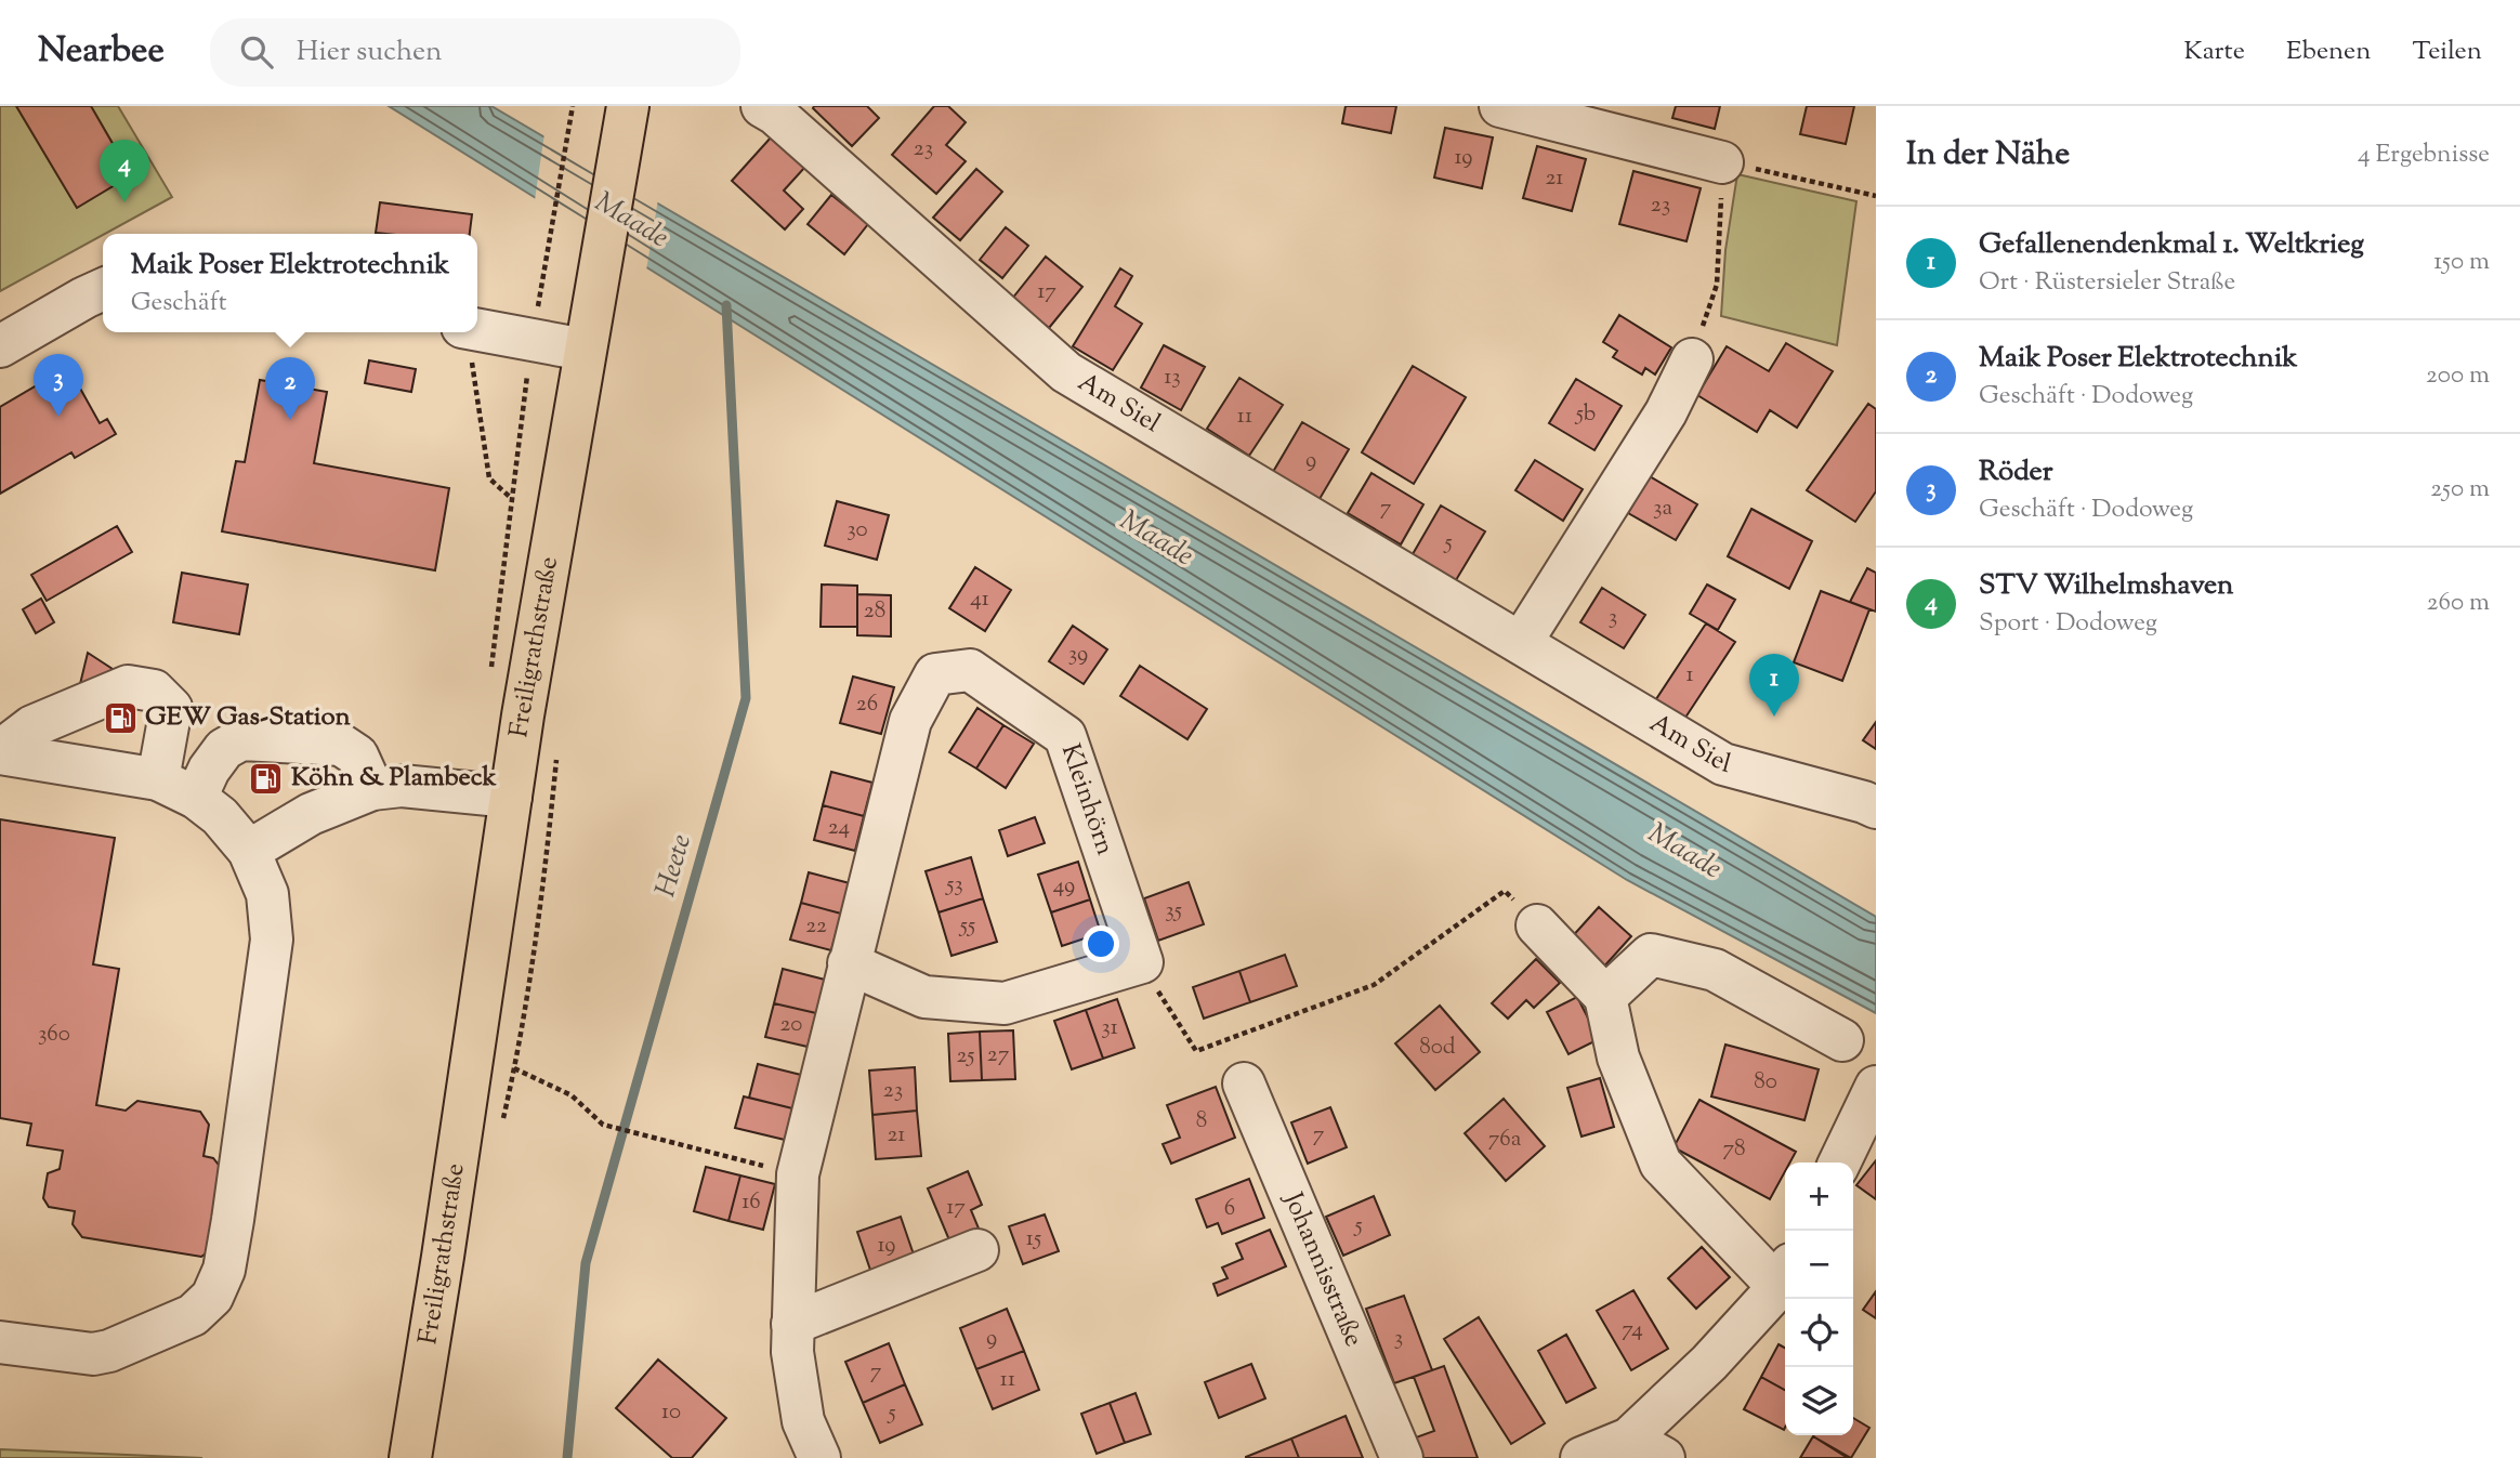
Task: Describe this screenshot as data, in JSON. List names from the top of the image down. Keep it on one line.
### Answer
{"streets":{"main road":["Freiligrathstraße"],"street":["Am Siel","Kleinhörn","Johannisstraße"]},"water":["Maade","Heete"],"places":{"fuel station":["GEW Gas-Station","Köhn & Plambeck"]},"house_numbers":["23","19","21","23","17","13","5b","11","9","7","3a","30","5","41","28","3","39","1","26","24","53","49","35","22","55","20","31","360","80d","27","25","80","23","8","21","7","76a","78","16","17","6","5","15","19","74","9","3","7","11","10","5"],"page":{"header":"Nearbee","search":"Hier suchen","nav":["Karte","Ebenen","Teilen"],"heading":["In der Nähe","4 Ergebnisse"],"pins":["4","3","2","1"],"list":[{"mark":"1","name":"Gefallenendenkmal 1. Weltkrieg","note":"Ort · Rüstersieler Straße","value":"150 m"},{"mark":"2","name":"Maik Poser Elektrotechnik","note":"Geschäft · Dodoweg","value":"200 m"},{"mark":"3","name":"Röder","note":"Geschäft · Dodoweg","value":"250 m"},{"mark":"4","name":"STV Wilhelmshaven","note":"Sport · Dodoweg","value":"260 m"}],"popup":["Maik Poser Elektrotechnik","Geschäft"],"map_buttons":["+","−"]}}
